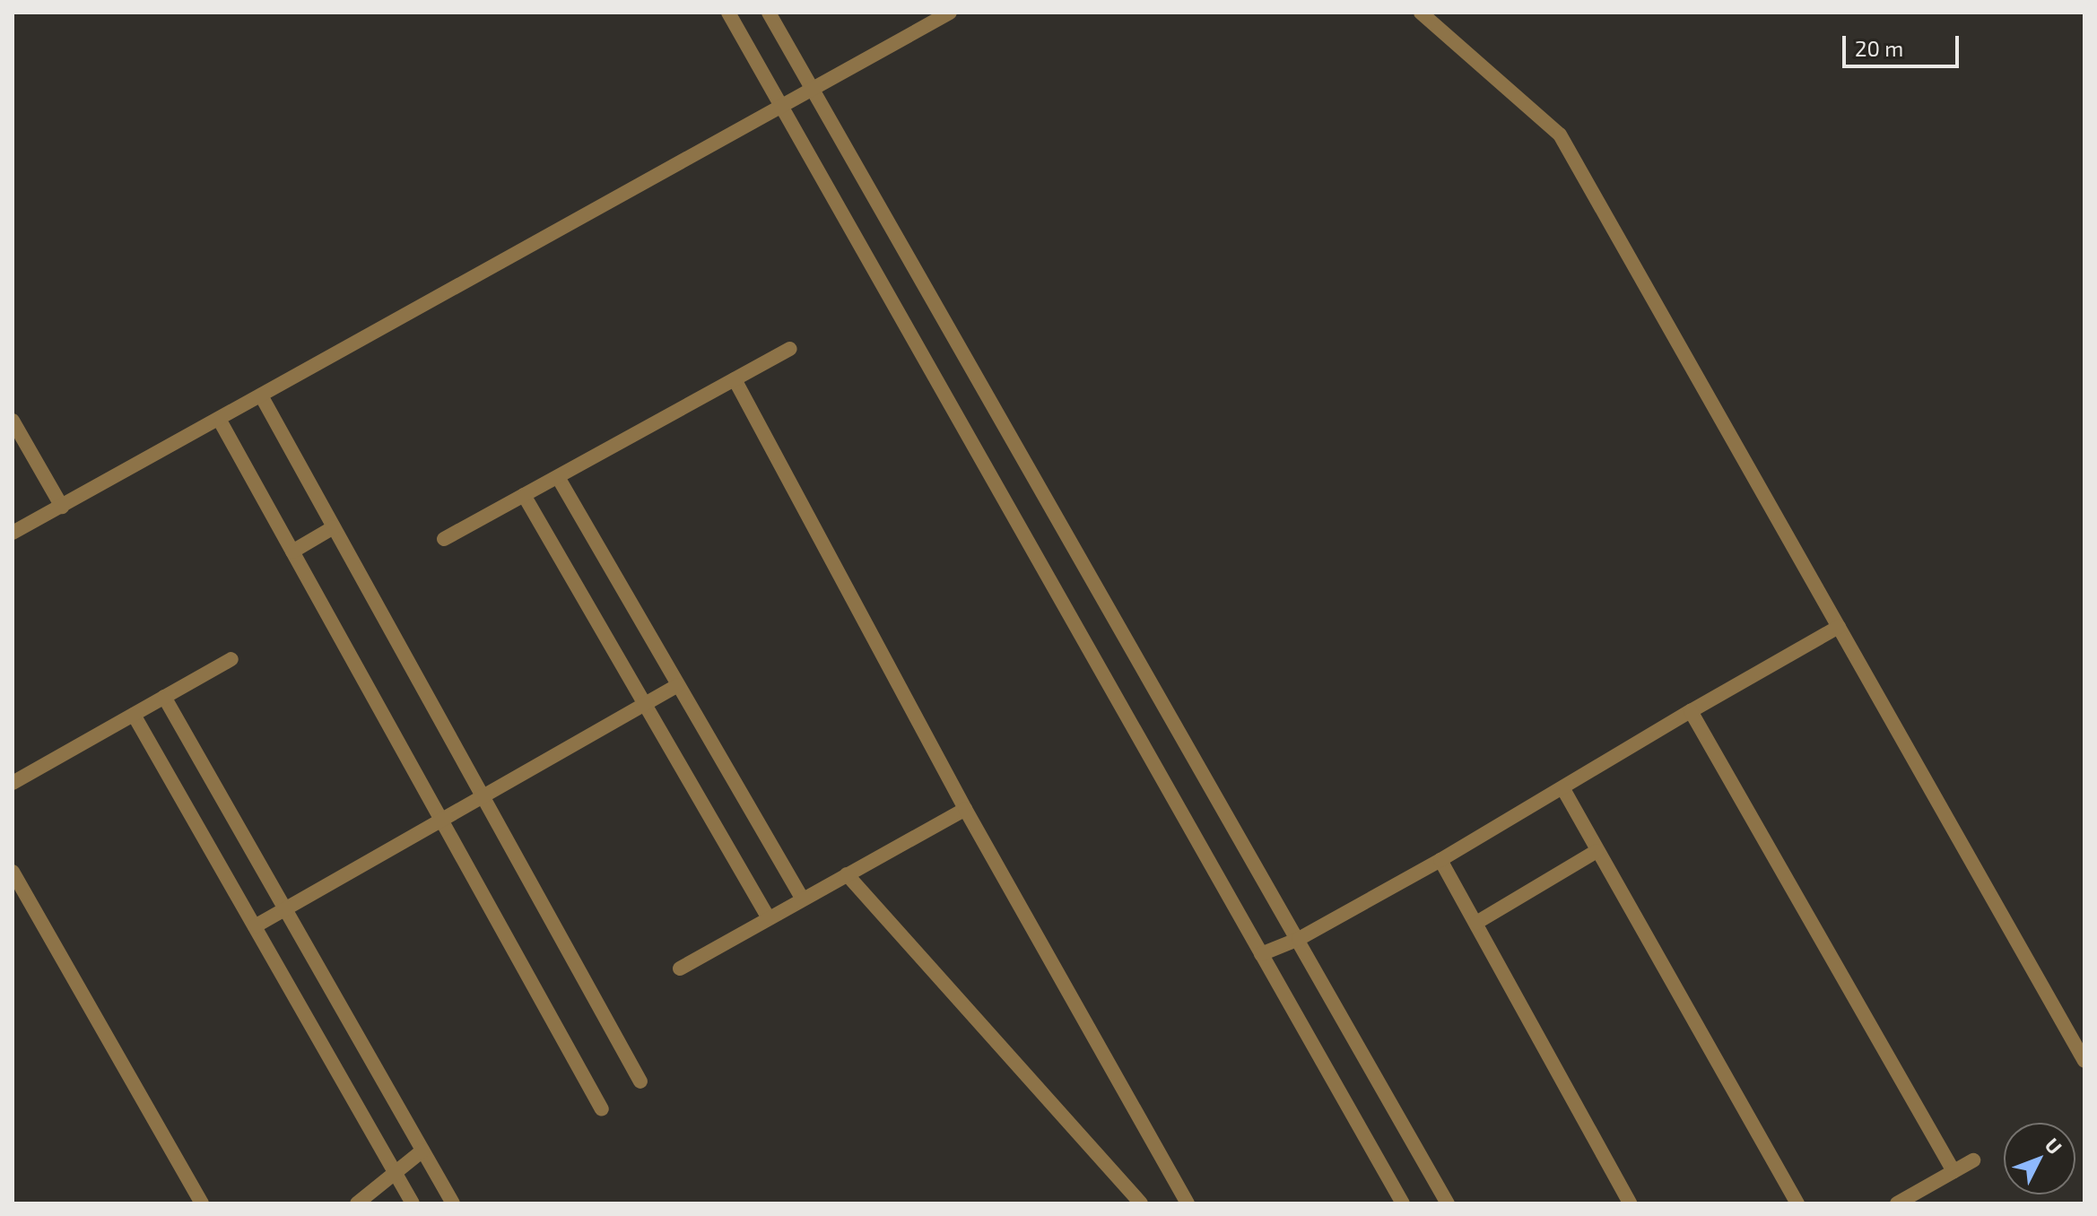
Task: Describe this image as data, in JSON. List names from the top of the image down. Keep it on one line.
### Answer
{"scale_bar":"20 m","north":"top right"}
